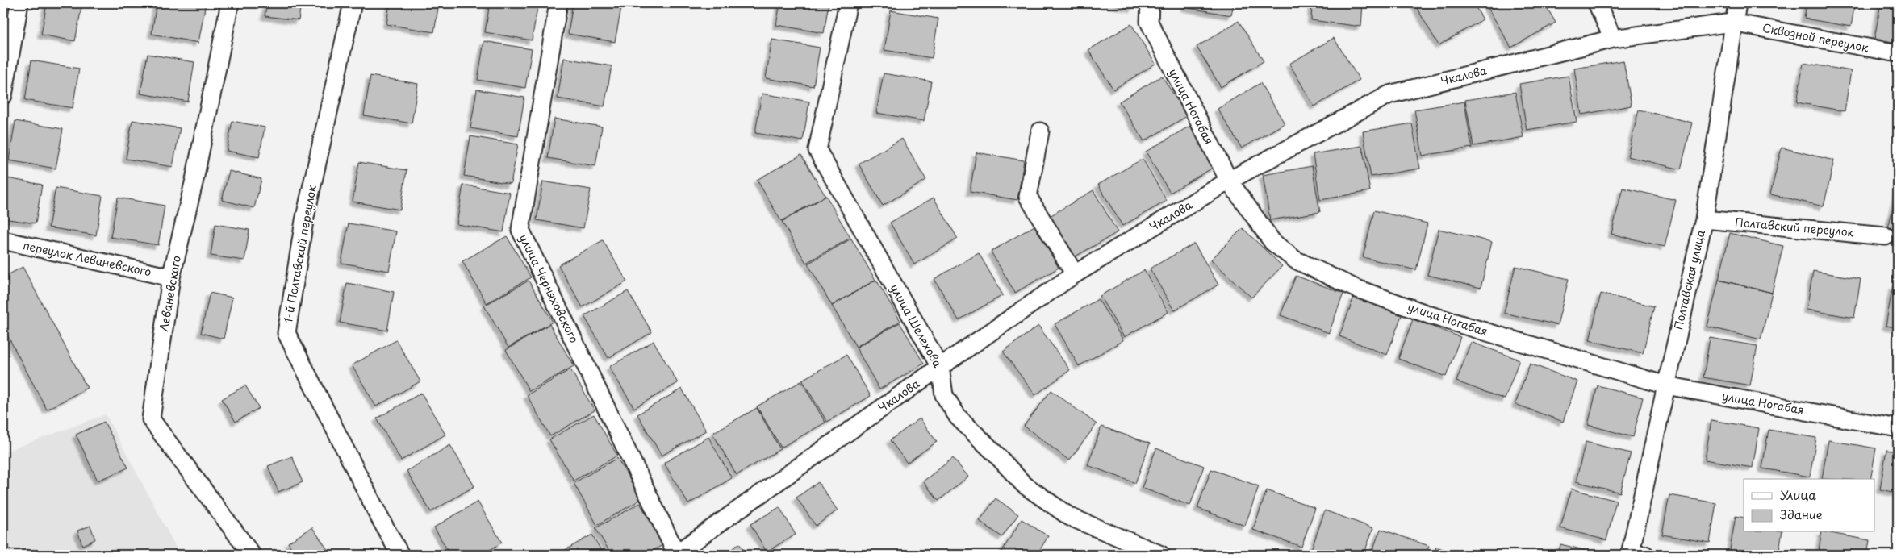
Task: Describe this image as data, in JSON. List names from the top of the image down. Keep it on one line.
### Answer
{"streets":{"street":["Сквозной переулок","Чкалова","улица Ногабая","Полтавский переулок","1-й Полтавский переулок","переулок Леваневского","Полтавская улица","улица Черняховского","Леваневского","улица Шелехова"]},"crossings":[["Сквозной переулок","Чкалова"],["Сквозной переулок","Полтавская улица"],["Чкалова","улица Ногабая"],["Чкалова","Полтавская улица"],["Чкалова","улица Черняховского"],["Чкалова","улица Шелехова"],["улица Ногабая","Полтавская улица"],["Полтавский переулок","Полтавская улица"],["переулок Леваневского","Леваневского"]],"legend":["Улица","Здание"]}
